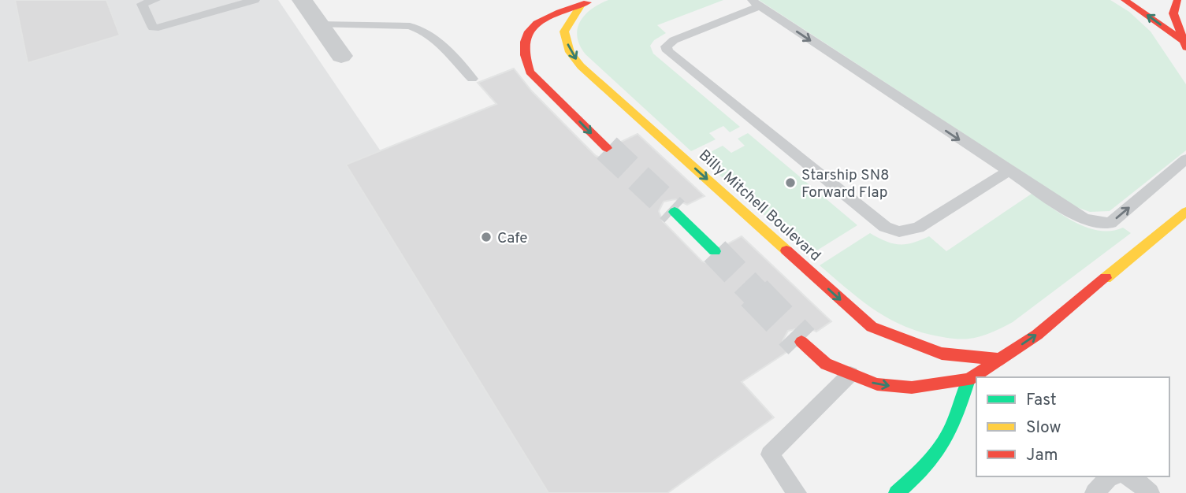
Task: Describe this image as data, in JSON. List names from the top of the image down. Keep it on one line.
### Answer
{"streets":{"main road":["Billy Mitchell Boulevard"]},"one_way":["Billy Mitchell Boulevard"],"places":["Starship SN8 Forward Flap","Cafe"],"legend":["Fast","Slow","Jam"]}
